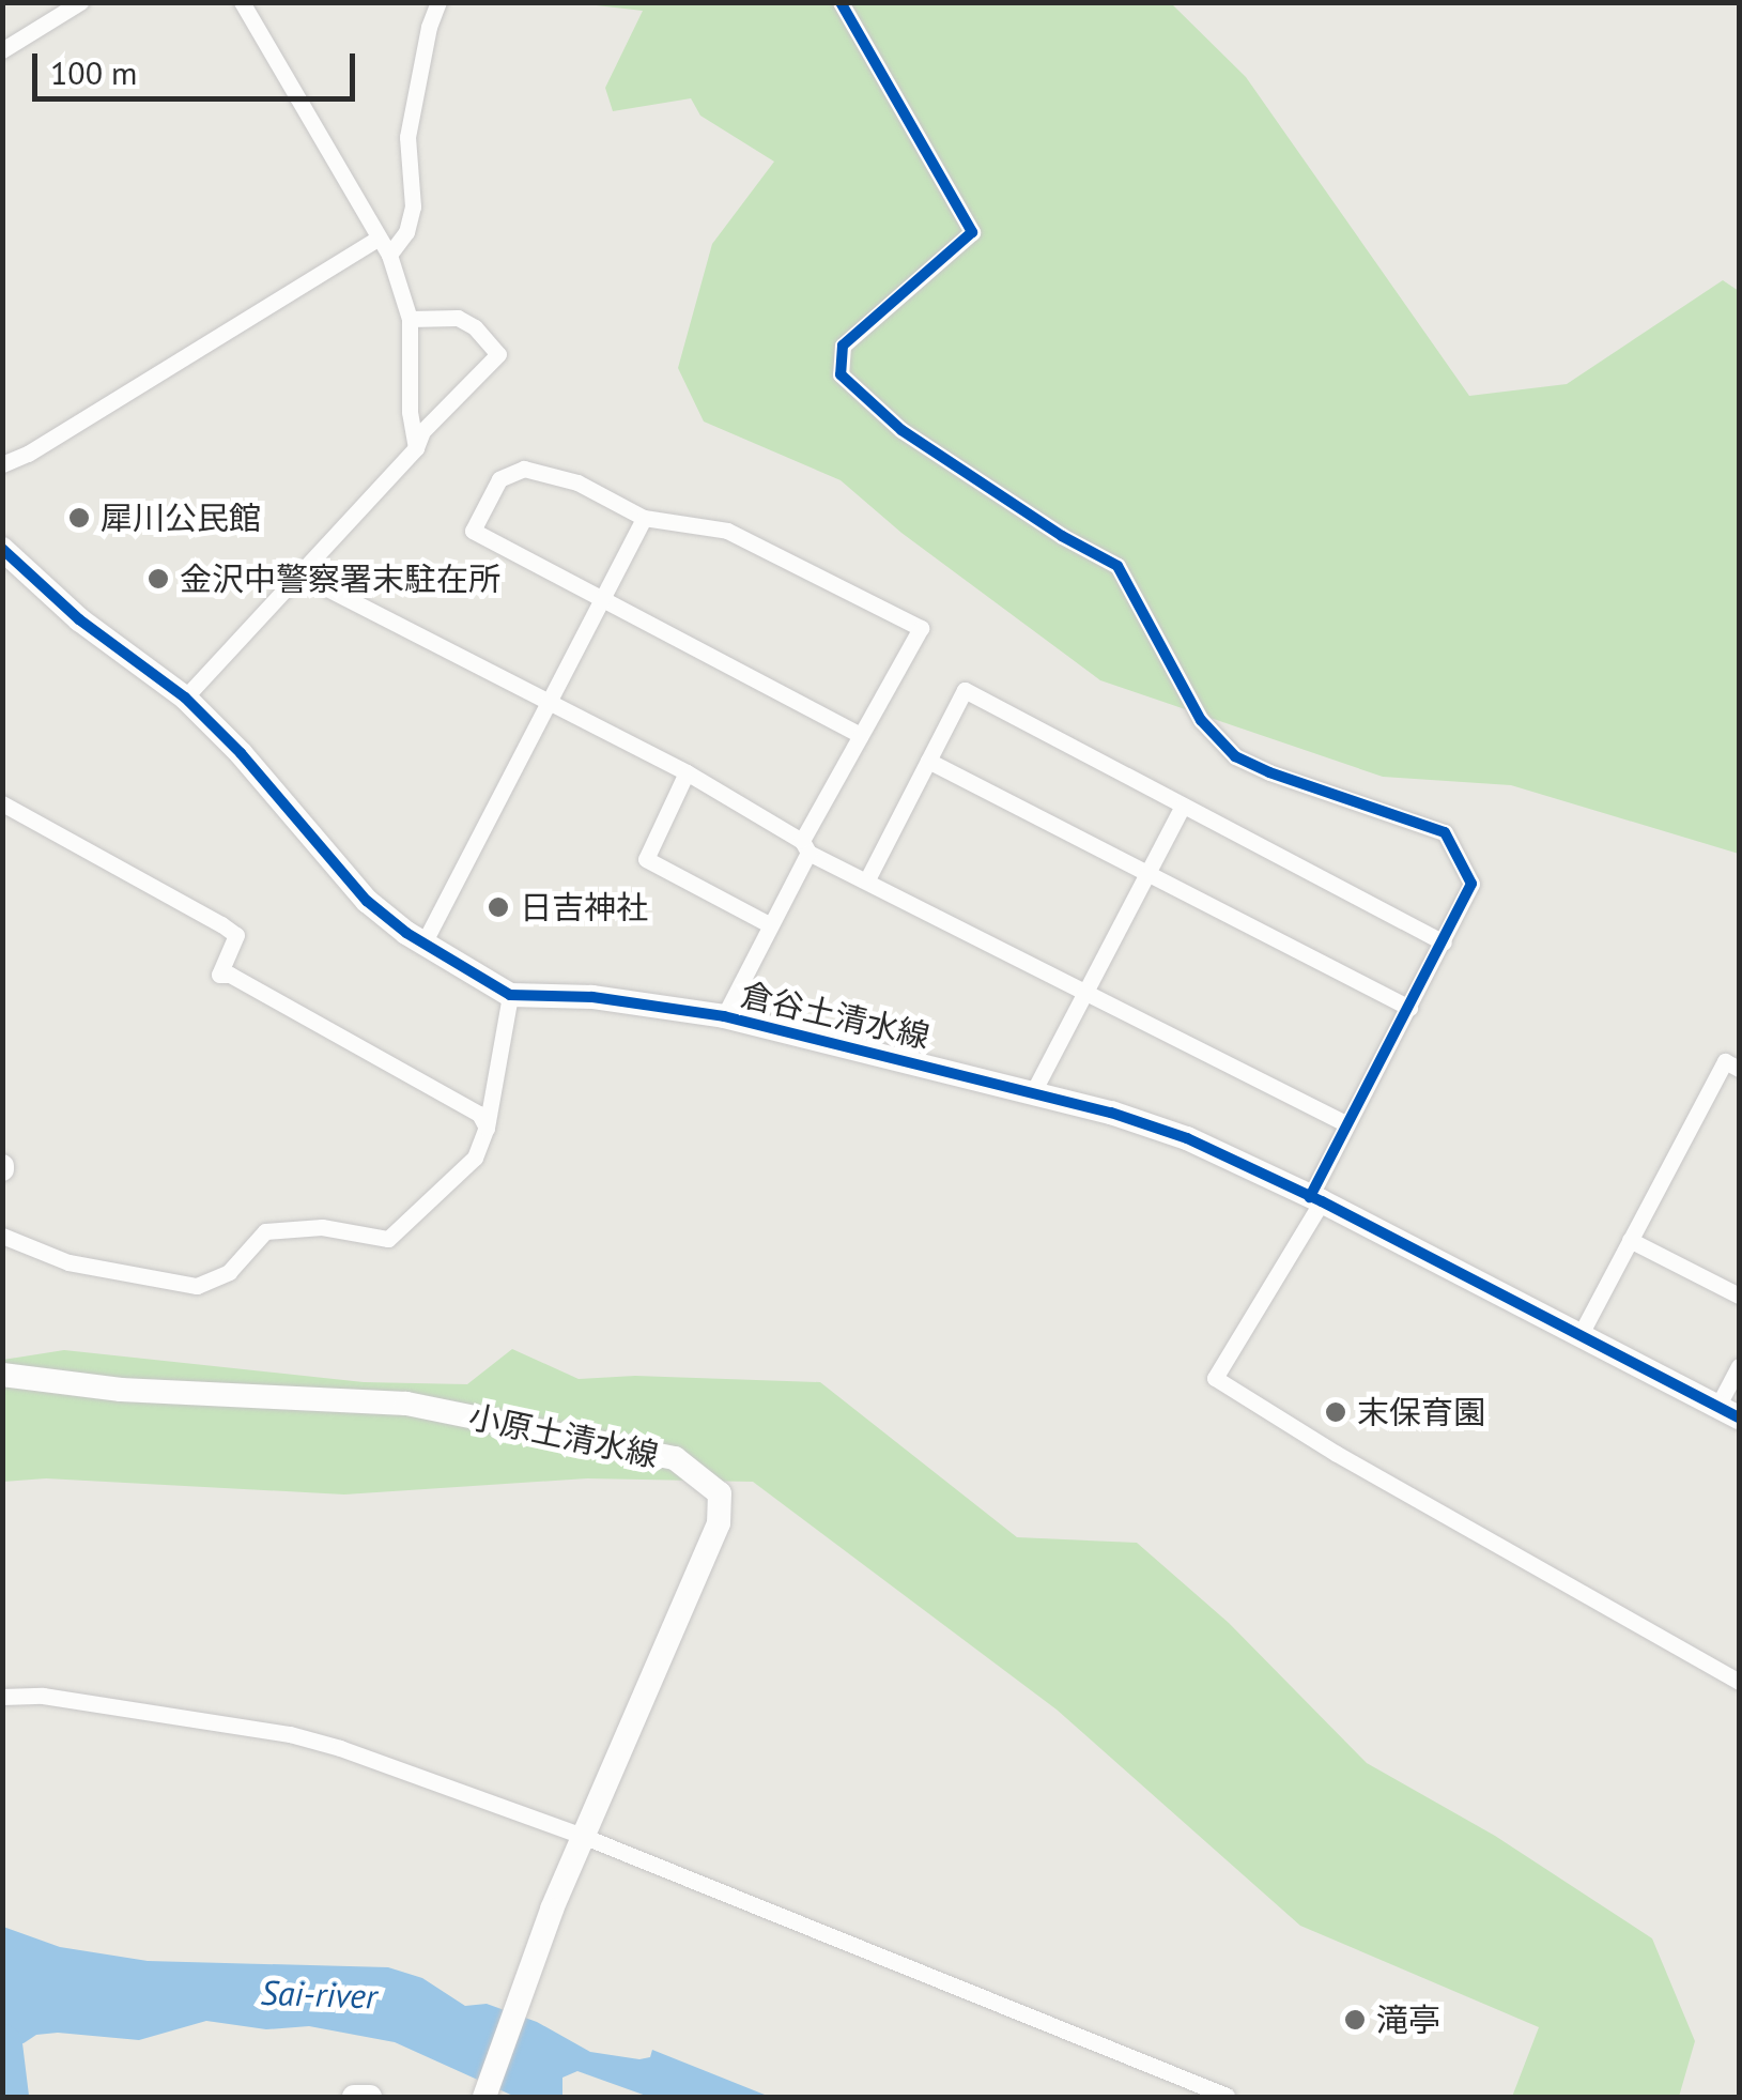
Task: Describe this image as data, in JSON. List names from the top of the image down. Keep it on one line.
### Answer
{"streets":{"main road":["倉谷土清水線","小原土清水線"]},"water":["Sai-river"],"places":["犀川公民館","金沢中警察署末駐在所","日吉神社","末保育園","滝亭"],"scale_bar":"100 m"}
